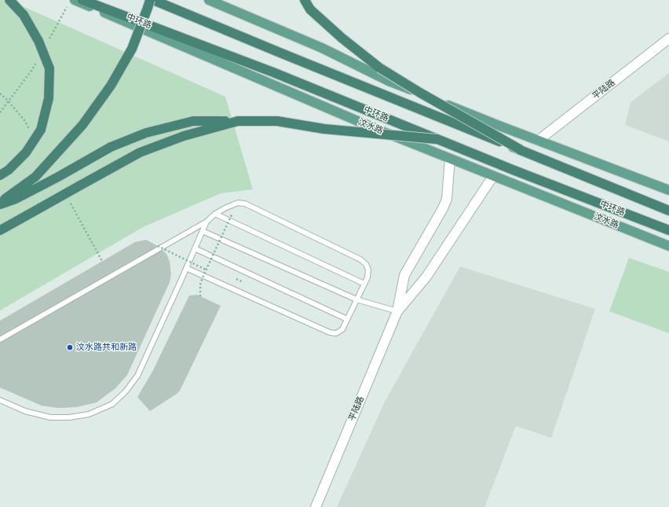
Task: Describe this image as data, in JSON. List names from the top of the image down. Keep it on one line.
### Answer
{"streets":{"highway":["中环路"],"main road":["汶水路"],"street":["平陆路"]},"crossings":[["平陆路","汶水路"]],"places":["汶水路共和新路"]}
